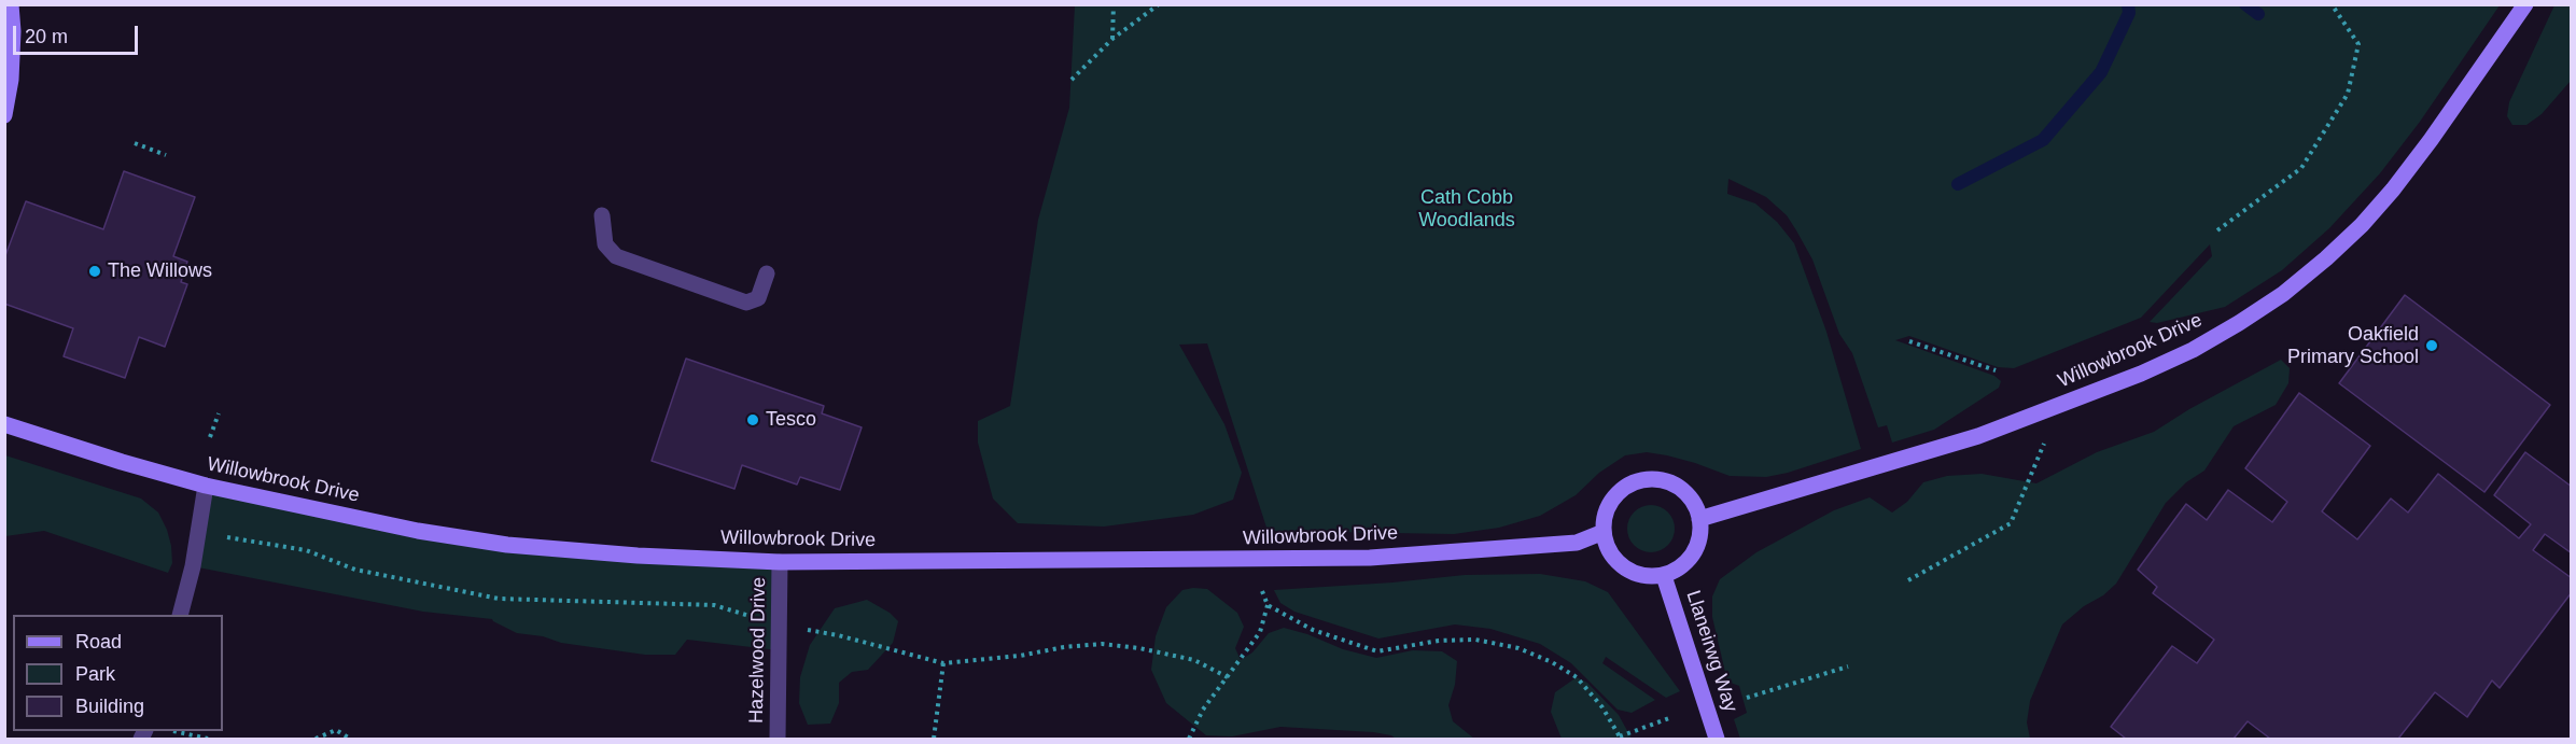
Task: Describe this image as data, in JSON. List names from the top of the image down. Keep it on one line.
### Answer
{"streets":{"street":["Willowbrook Drive","Hazelwood Drive","Llaneirwg Way"]},"crossings":[["Willowbrook Drive","Hazelwood Drive"],["Willowbrook Drive","Llaneirwg Way"]],"parks":["Cath Cobb Woodlands"],"places":["The Willows","Oakfield Primary School","Tesco"],"legend":["Road","Park","Building"],"scale_bar":"20 m"}
